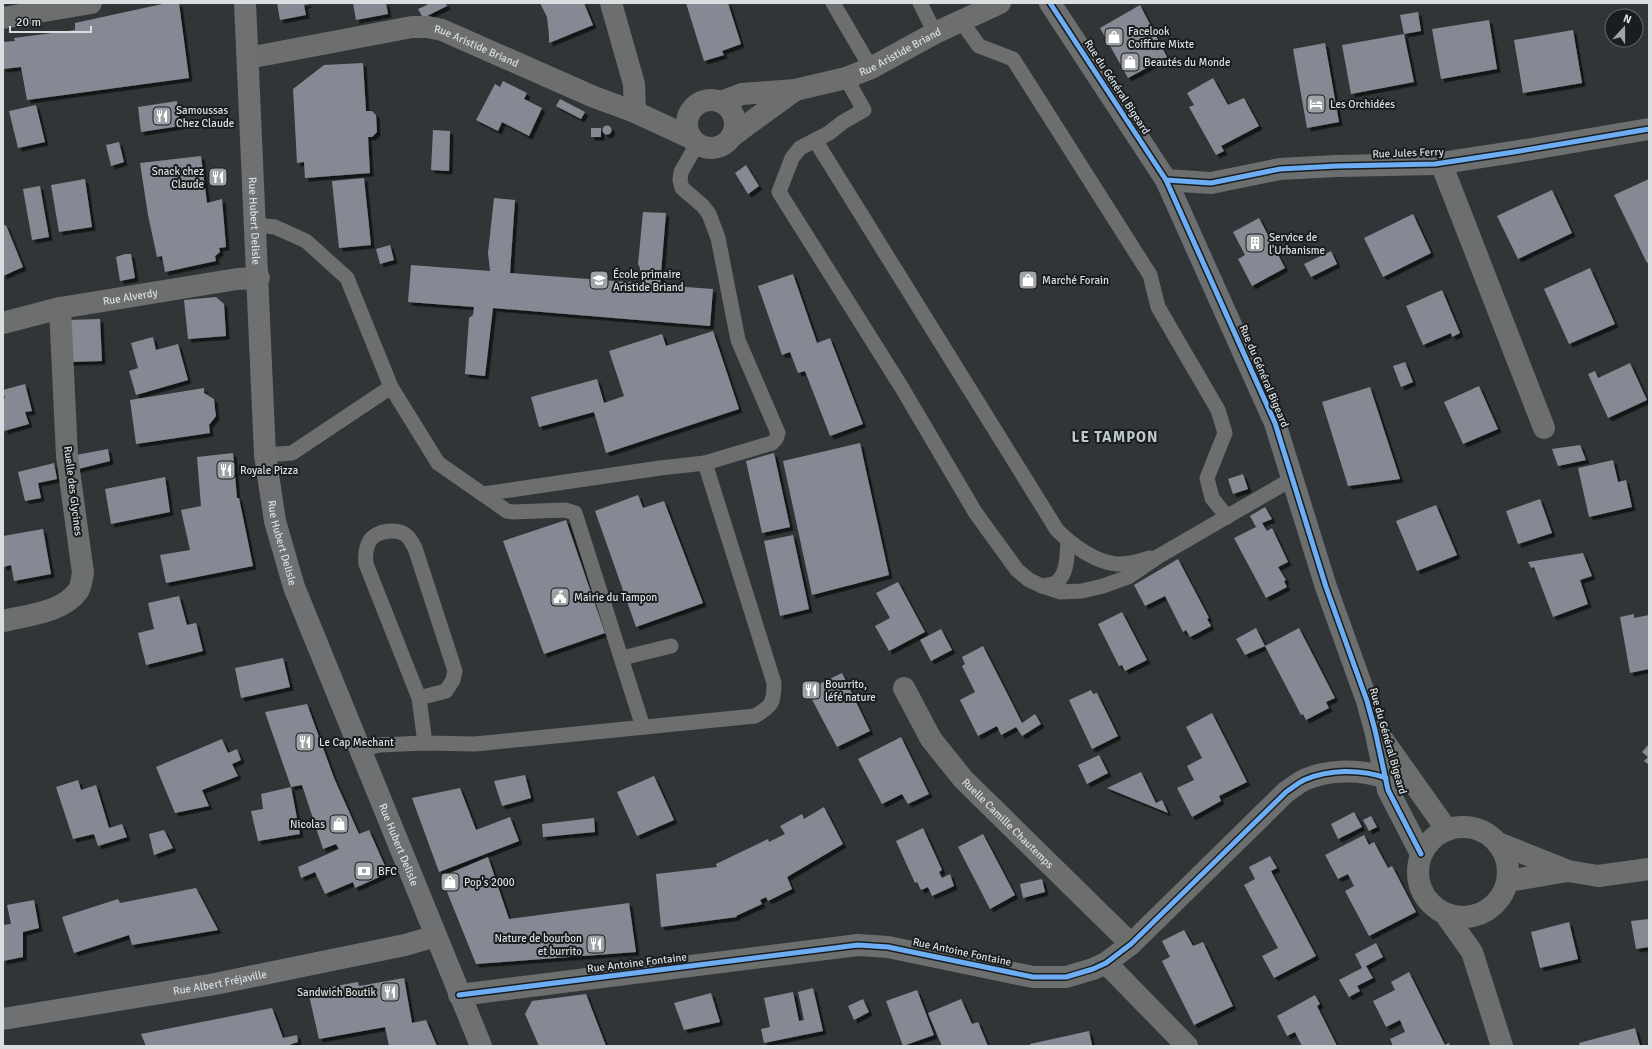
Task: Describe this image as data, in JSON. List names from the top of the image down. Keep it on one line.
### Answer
{"streets":{"main road":["Rue Hubert Delisle","Rue Albert Fréjaville"],"street":["Rue Aristide Briand","Rue du Général Bigeard","Rue Jules Ferry","Rue Alverdy","Ruelle des Glycines","Ruelle Camille Chautemps","Rue Antoine Fontaine"]},"crossings":[["Rue Aristide Briand","Rue Hubert Delisle"],["Rue du Général Bigeard","Rue Jules Ferry"],["Rue du Général Bigeard","Rue Antoine Fontaine"],["Rue Hubert Delisle","Rue Alverdy"],["Rue Hubert Delisle","Rue Antoine Fontaine"],["Rue Hubert Delisle","Rue Albert Fréjaville"],["Rue Alverdy","Ruelle des Glycines"],["Ruelle Camille Chautemps","Rue Antoine Fontaine"]],"districts":["LE TAMPON"],"places":{"shop":["Facelook Coiffure Mixte","Beautés du Monde","Marché Forain","Nicolas","Pop's 2000"],"hotel":["Les Orchidées"],"restaurant":["Samoussas Chez Claude","Snack chez Claude","Royale Pizza","Bourrito, léfé nature","Le Cap Mechant","Nature de bourbon et burrito","Sandwich Boutik"],"building":["Service de l'Urbanisme"],"school or university":["École primaire Aristide Briand"],"public building":["Mairie du Tampon"],"bank":["BFC"]},"scale_bar":"20 m","north":"top"}
